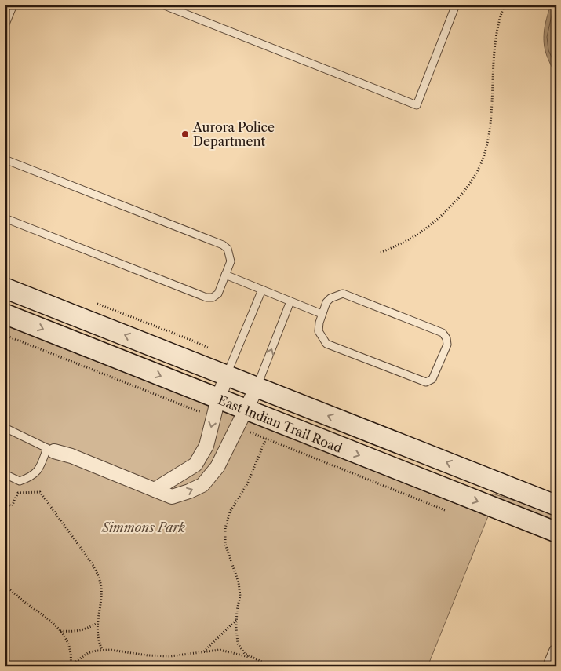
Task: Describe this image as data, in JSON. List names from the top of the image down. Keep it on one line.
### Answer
{"streets":{"main road":["East Indian Trail Road"]},"parks":["Simmons Park"],"places":["Aurora Police Department"]}
